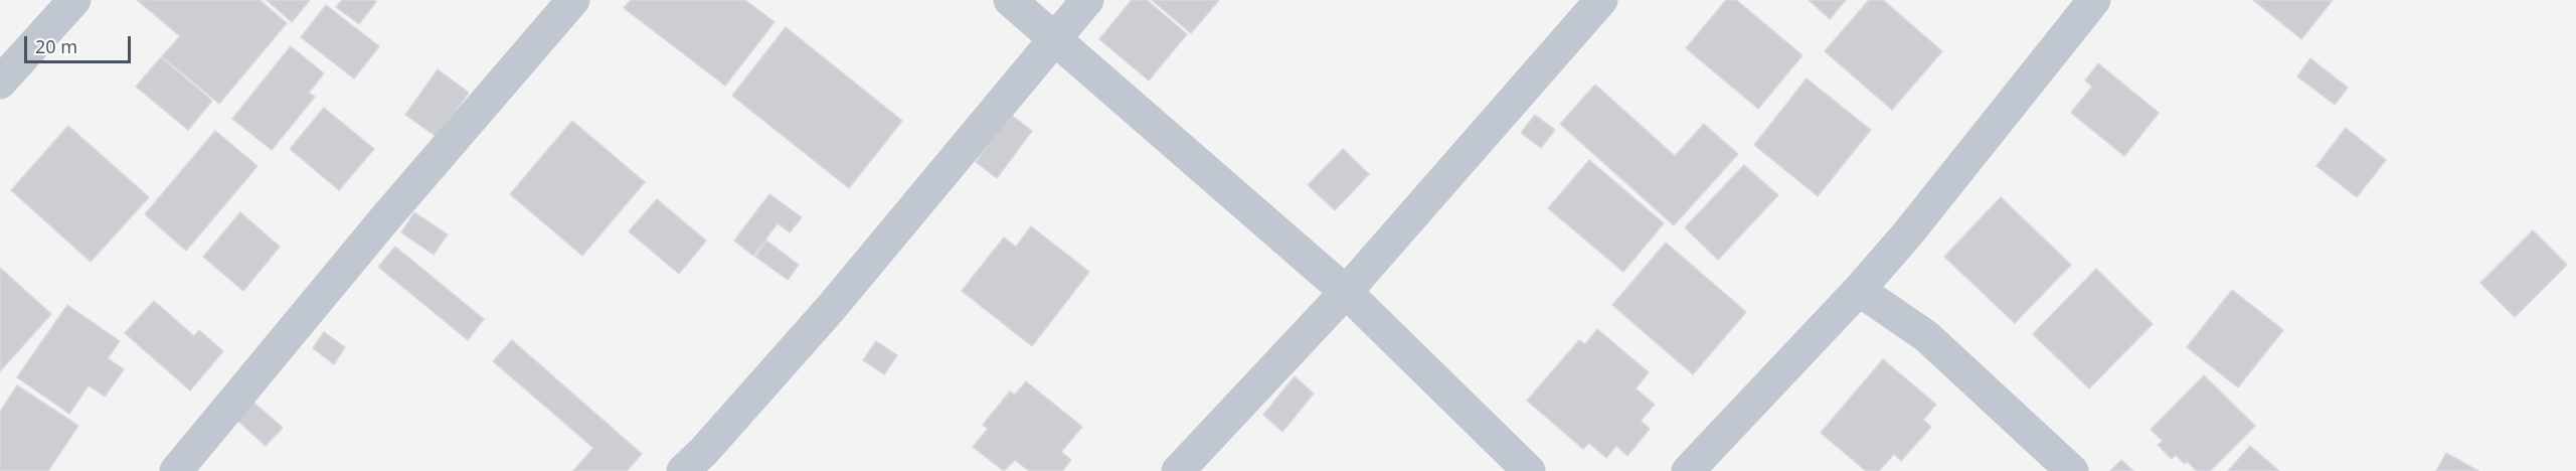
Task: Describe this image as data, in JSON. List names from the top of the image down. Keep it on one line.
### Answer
{"scale_bar":"20 m"}
